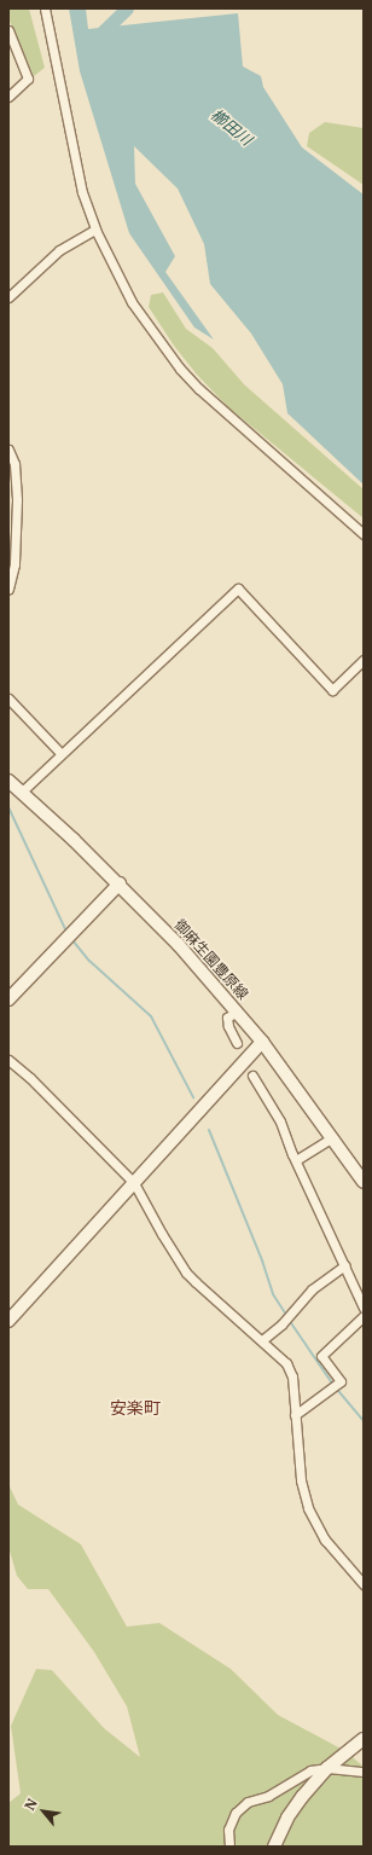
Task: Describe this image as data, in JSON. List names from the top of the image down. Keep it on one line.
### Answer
{"streets":{"street":["御麻生園豊原線"]},"districts":["安楽町"],"water":["櫛田川"],"north":"top left"}
